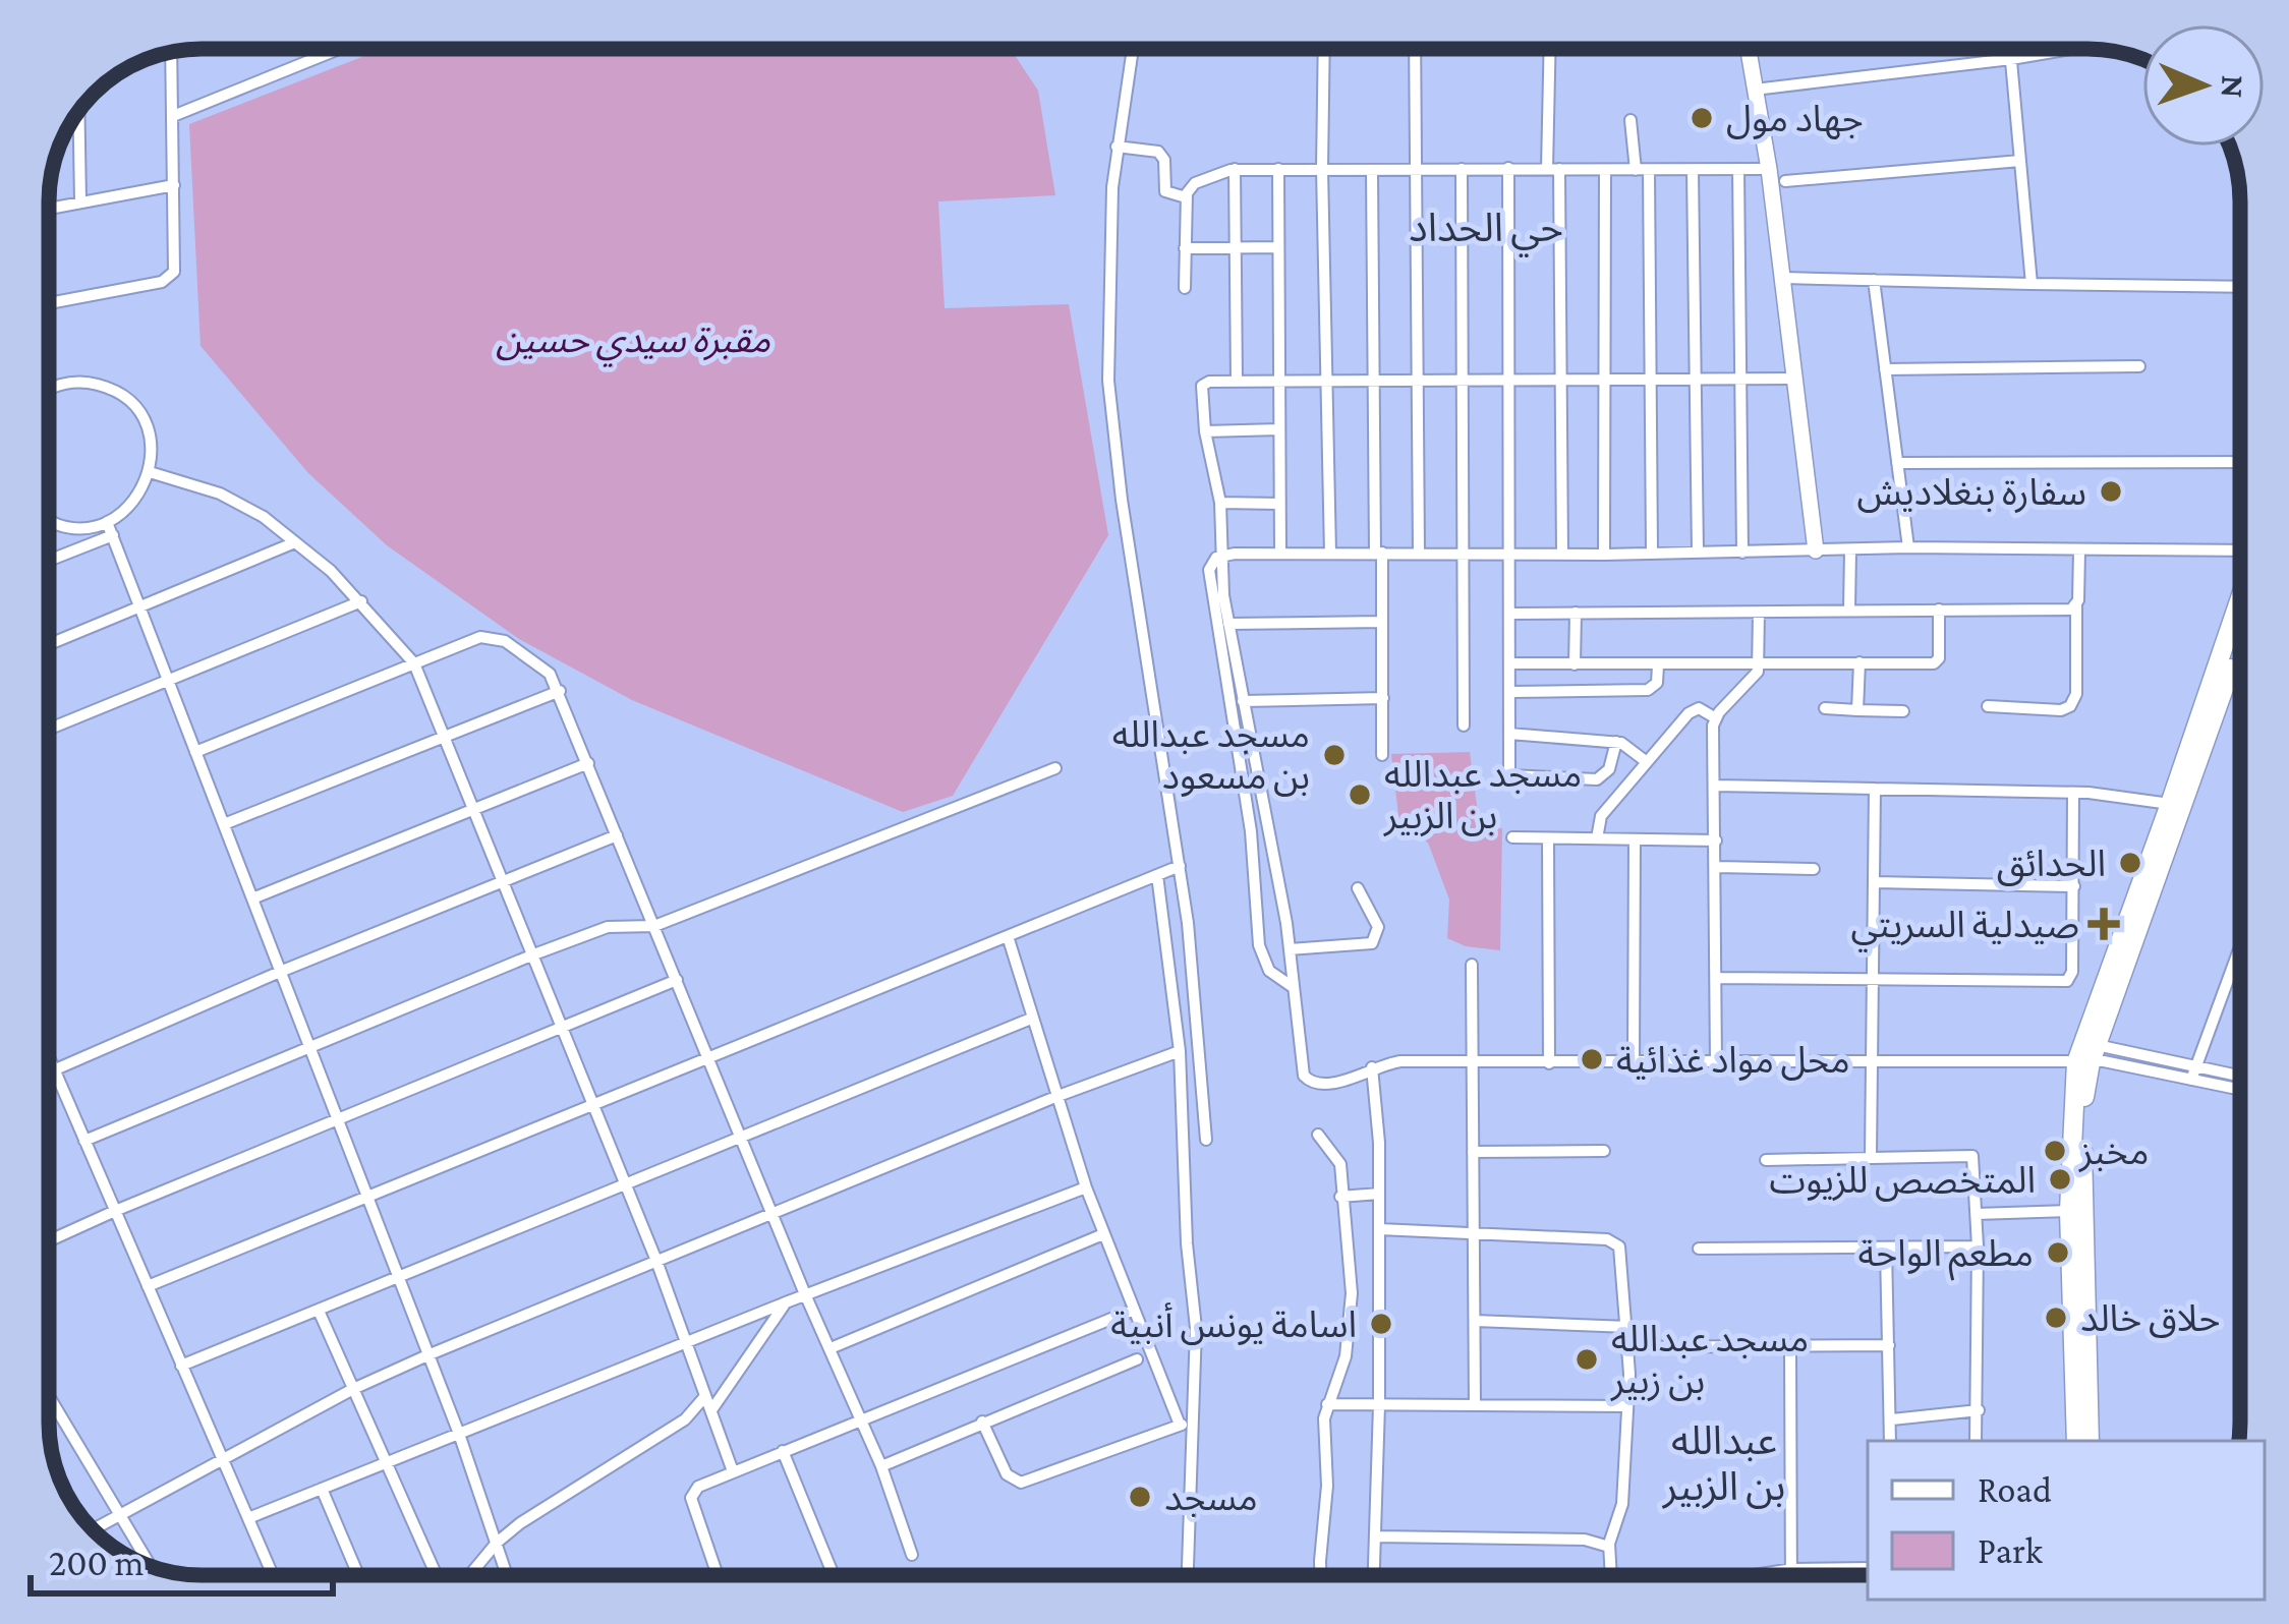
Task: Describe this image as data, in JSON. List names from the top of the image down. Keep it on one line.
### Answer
{"districts":["حي الحداد","عبدالله بن الزبير"],"parks":["مقبرة سيدي حسين"],"places":{"other":["جهاد مول","سفارة بنغلاديش","مسجد عبدالله بن مسعود","مسجد عبدالله بن الزبير","الحدائق","محل مواد غذائية","مخبز","المتخصص للزيوت","مطعم الواحة","حلاق خالد","اسامة يونس أنبية","مسجد عبدالله بن زبير","مسجد"],"health":["صيدلية السريتي"]},"legend":["Road","Park"],"scale_bar":"200 m","north":"right"}
